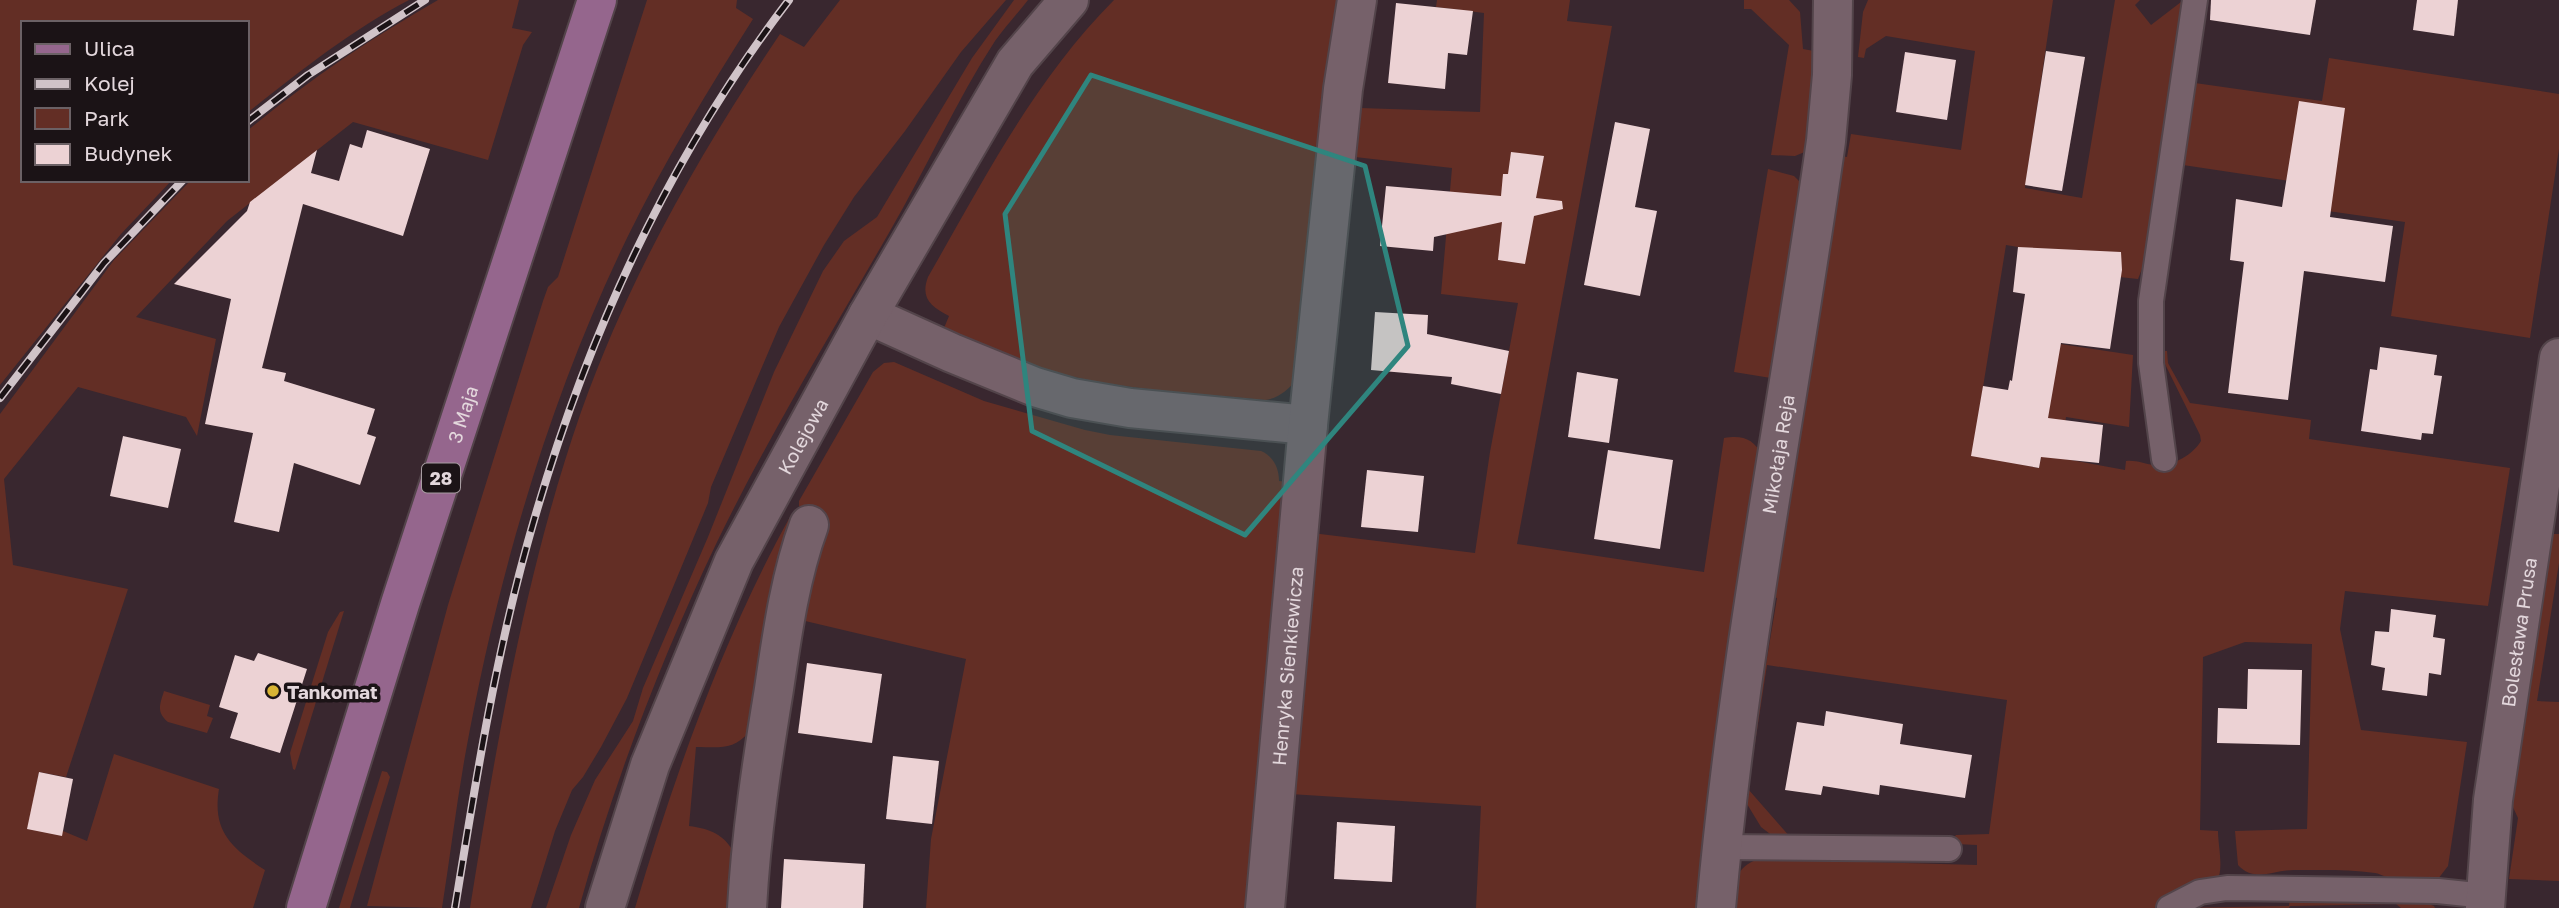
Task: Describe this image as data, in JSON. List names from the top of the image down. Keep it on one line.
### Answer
{"streets":{"main road":["3 Maja","28"],"street":["Kolejowa","Mikołaja Reja","Bolesława Prusa","Henryka Sienkiewicza"]},"places":["Tankomat"],"legend":["Ulica","Kolej","Park","Budynek"]}
